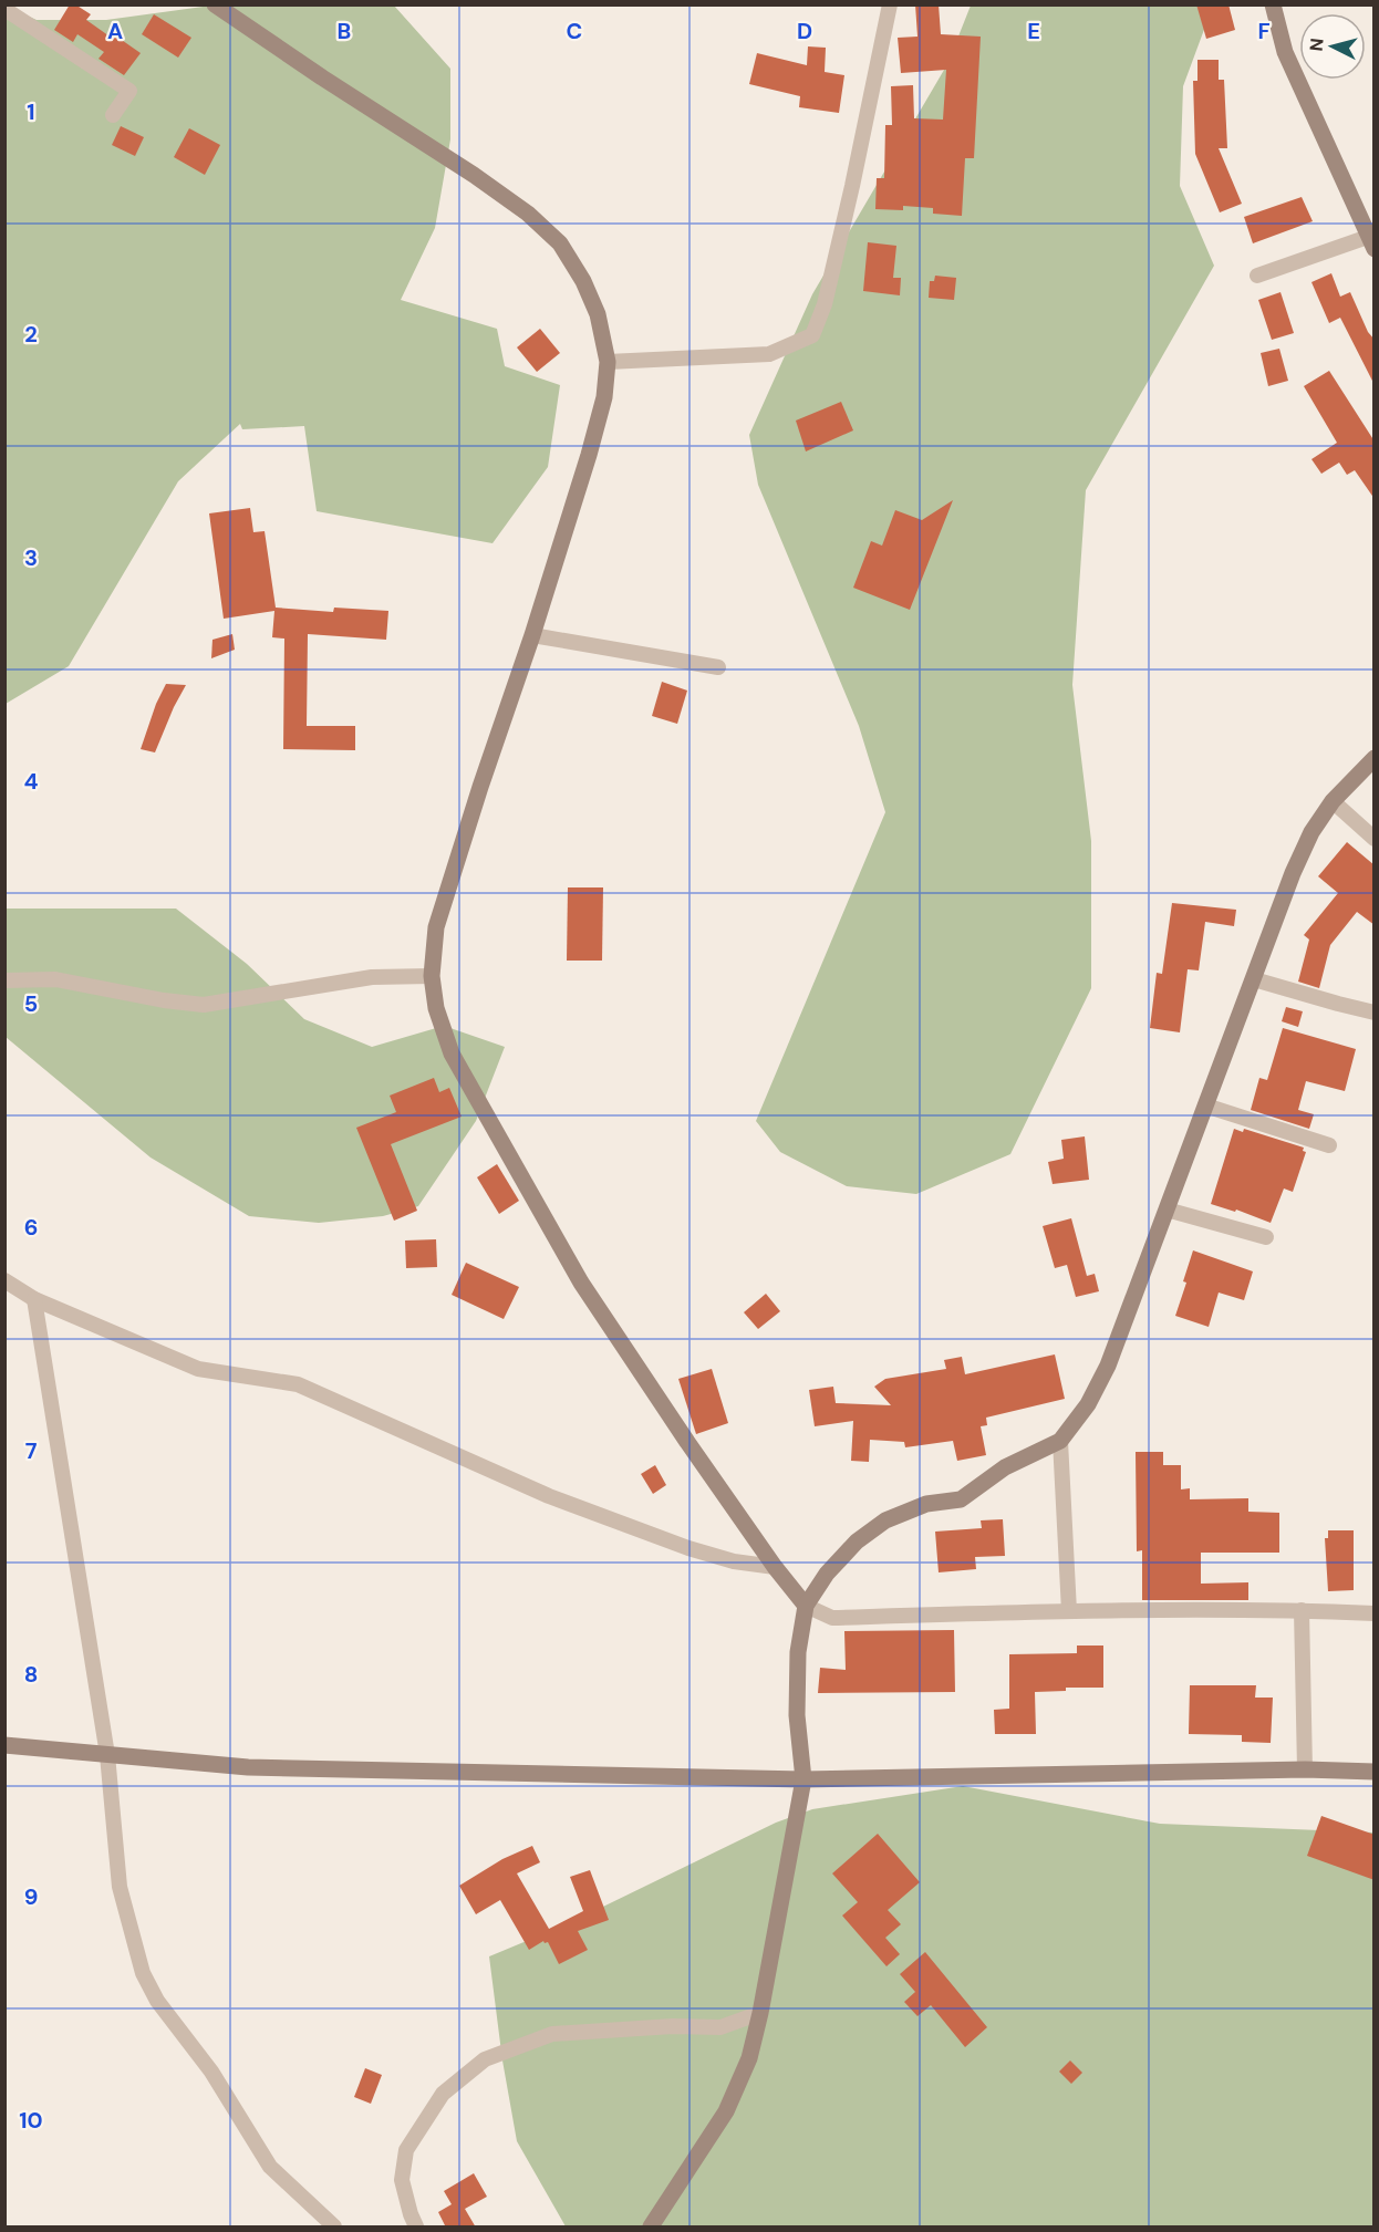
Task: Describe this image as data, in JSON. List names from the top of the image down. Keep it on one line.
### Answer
{"north":"left","grid":{"columns":["A","B","C","D","E","F"],"rows":["1","2","3","4","5","6","7","8","9","10"]}}
